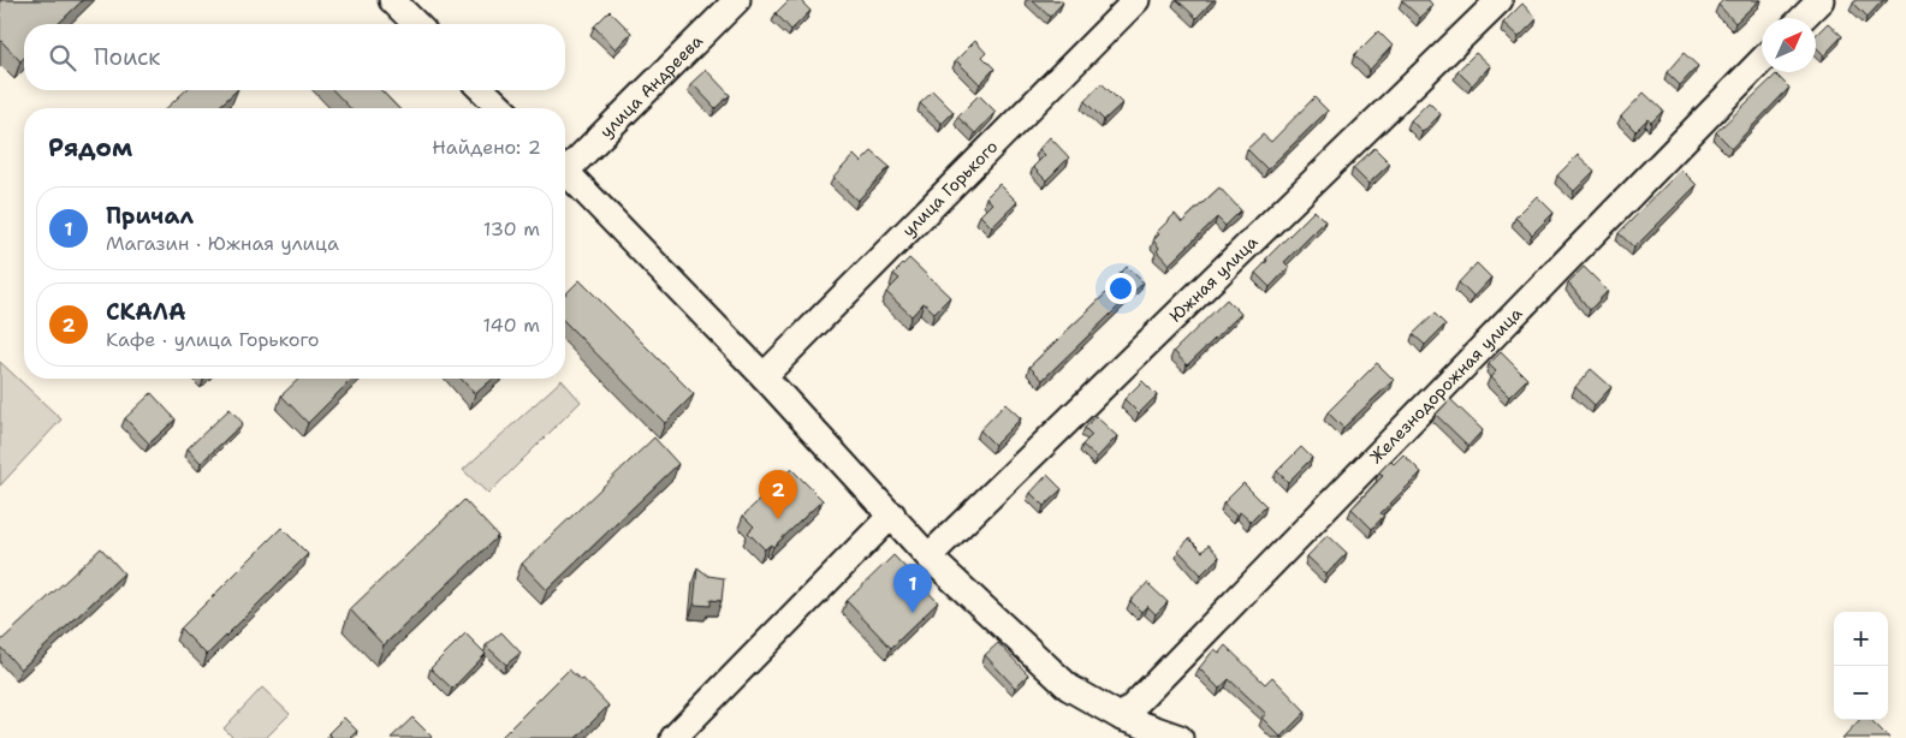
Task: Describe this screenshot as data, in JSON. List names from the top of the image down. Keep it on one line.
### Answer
{"streets":{"street":["улица Андреева","улица Горького","Южная улица","Железнодорожная улица"]},"north":"top right","page":{"search":"Поиск","heading":["Рядом","Найдено: 2"],"list":[{"mark":"1","name":"Причал","note":"Магазин · Южная улица","value":"130 m"},{"mark":"2","name":"СКАЛА","note":"Кафе · улица Горького","value":"140 m"}],"pins":["2","1"],"map_buttons":["+","−"]}}
